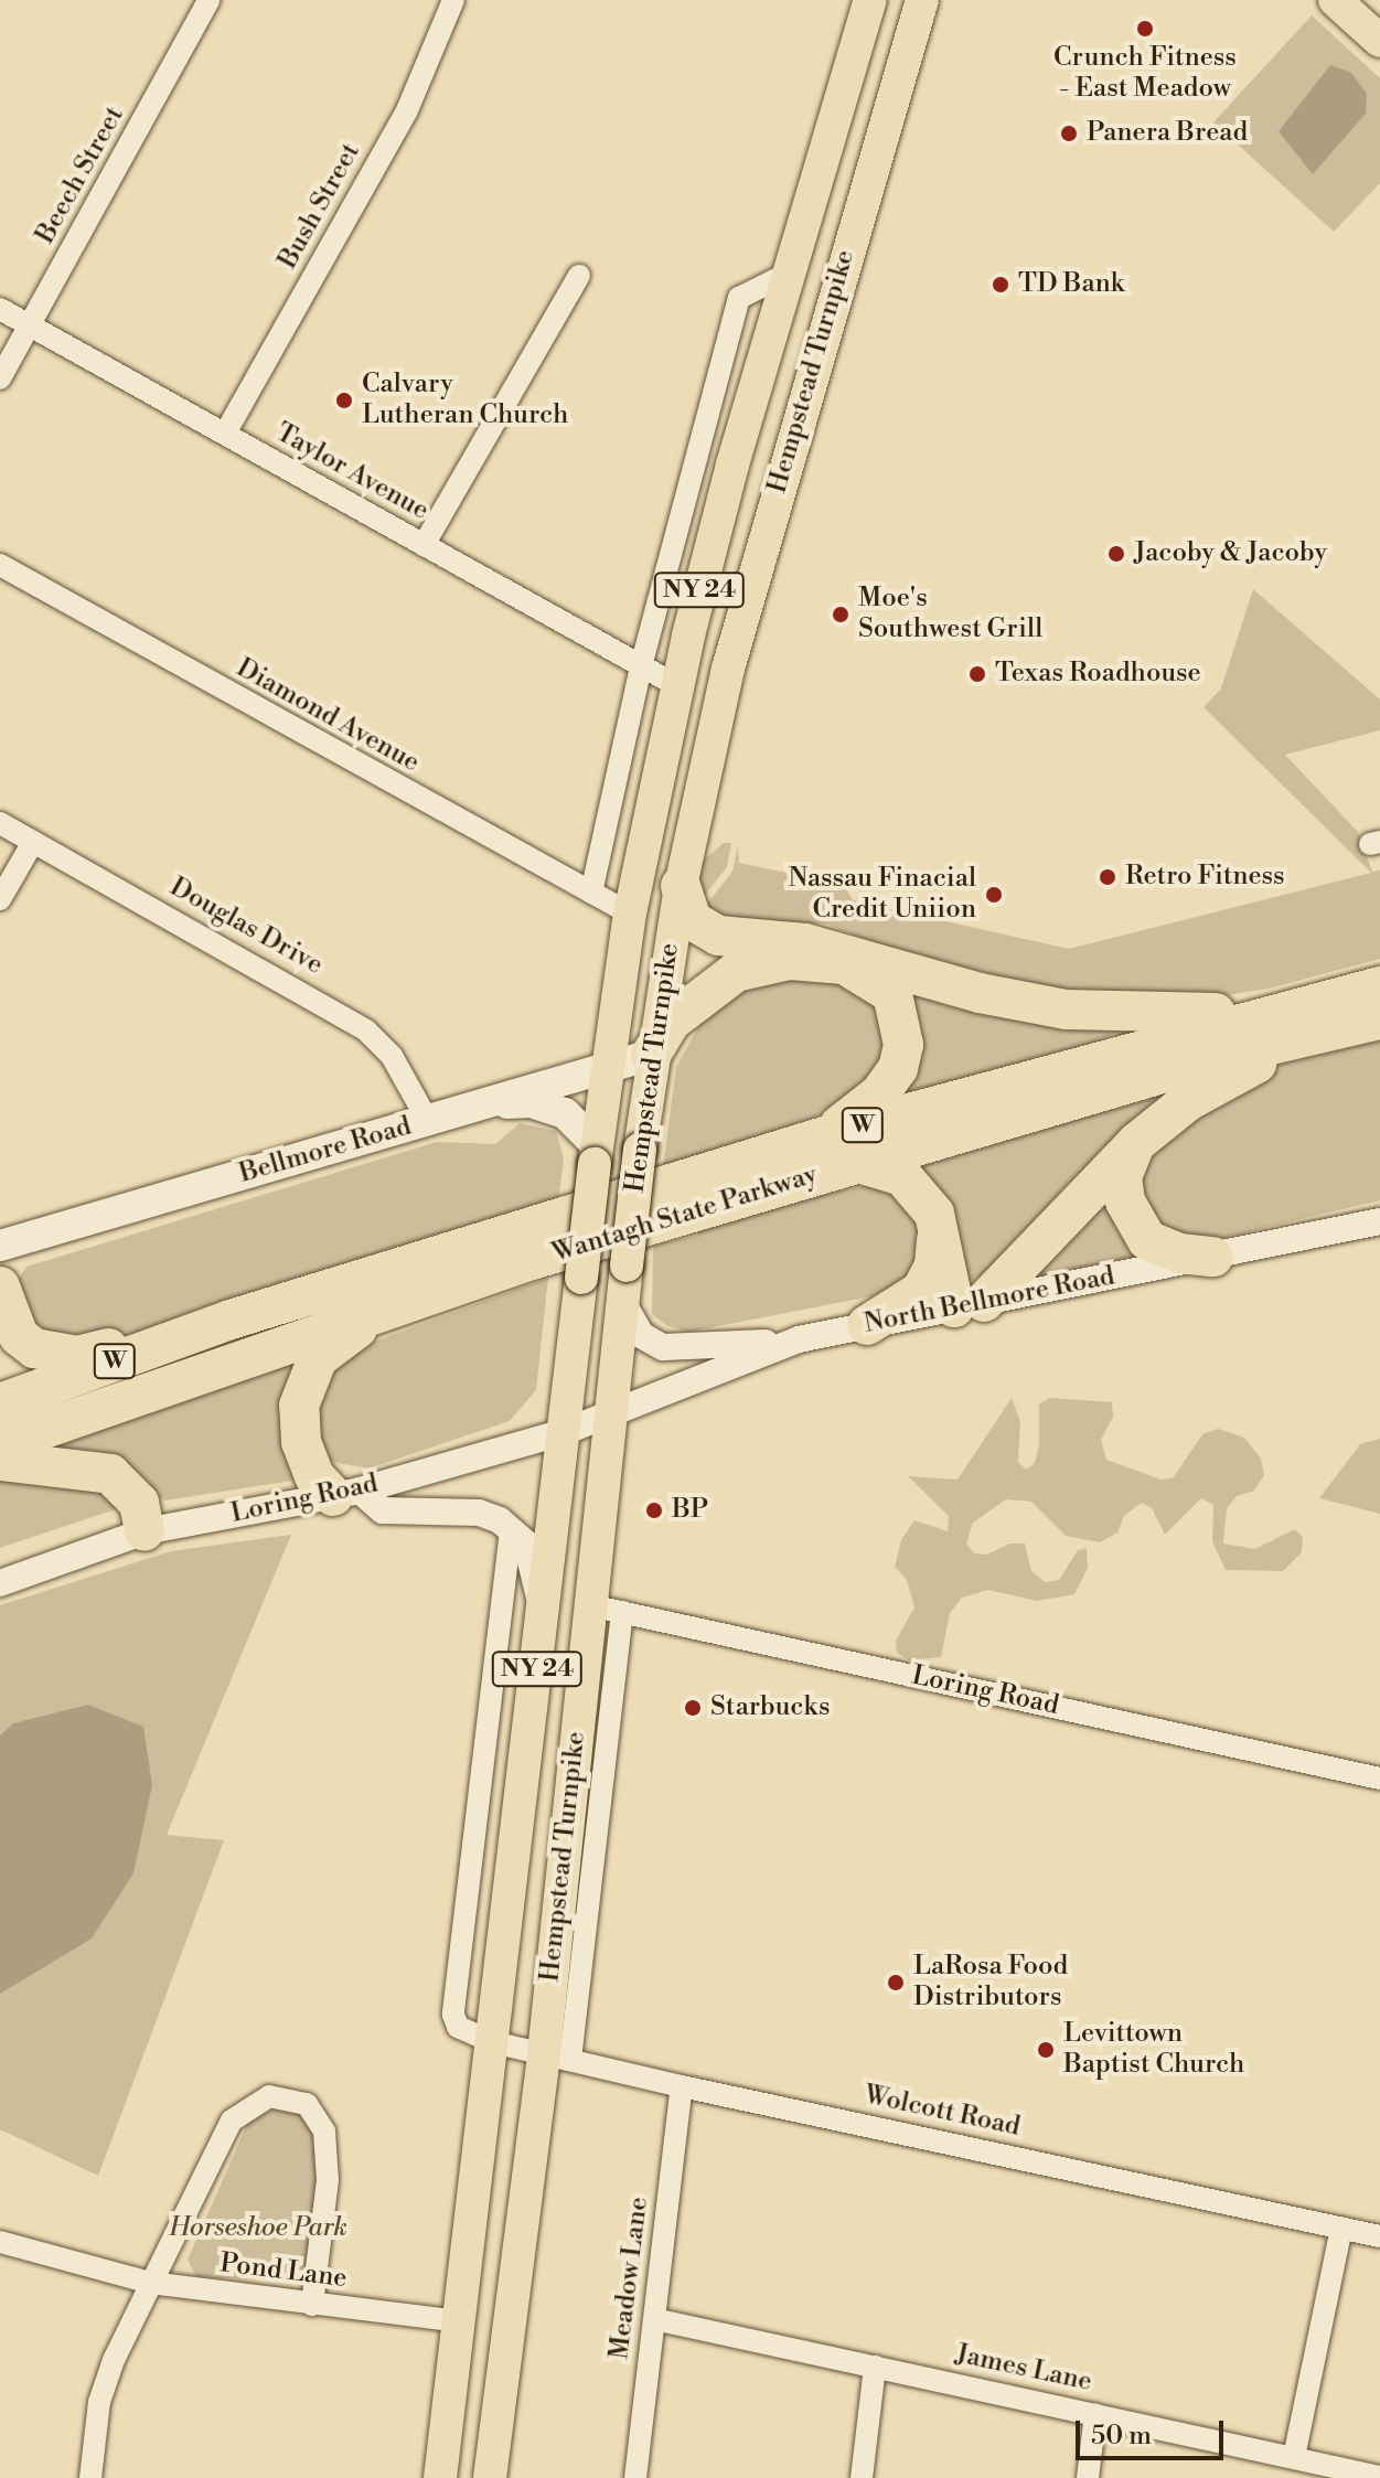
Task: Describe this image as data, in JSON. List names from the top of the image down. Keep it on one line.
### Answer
{"streets":{"highway":["W","Wantagh State Parkway"],"main road":["Hempstead Turnpike","NY 24","Bellmore Road"],"street":["Beech Street","Bush Street","Taylor Avenue","Diamond Avenue","Douglas Drive","North Bellmore Road","Loring Road","Wolcott Road","Pond Lane","Meadow Lane","James Lane"]},"crossings":[["Beech Street","Taylor Avenue"],["Bush Street","Taylor Avenue"],["Hempstead Turnpike","Taylor Avenue"],["Hempstead Turnpike","Diamond Avenue"],["Hempstead Turnpike","Bellmore Road"],["Hempstead Turnpike","North Bellmore Road"],["Hempstead Turnpike","Loring Road"],["Hempstead Turnpike","Wolcott Road"],["Hempstead Turnpike","Pond Lane"],["Douglas Drive","Bellmore Road"],["North Bellmore Road","Loring Road"],["Wolcott Road","Meadow Lane"],["Meadow Lane","James Lane"]],"parks":["Horseshoe Park"],"places":["Crunch Fitness - East Meadow","Panera Bread","TD Bank","Calvary Lutheran Church","Jacoby & Jacoby","Moe's Southwest Grill","Texas Roadhouse","Retro Fitness","Nassau Finacial Credit Uniion","BP","Starbucks","LaRosa Food Distributors","Levittown Baptist Church"],"scale_bar":"50 m"}
